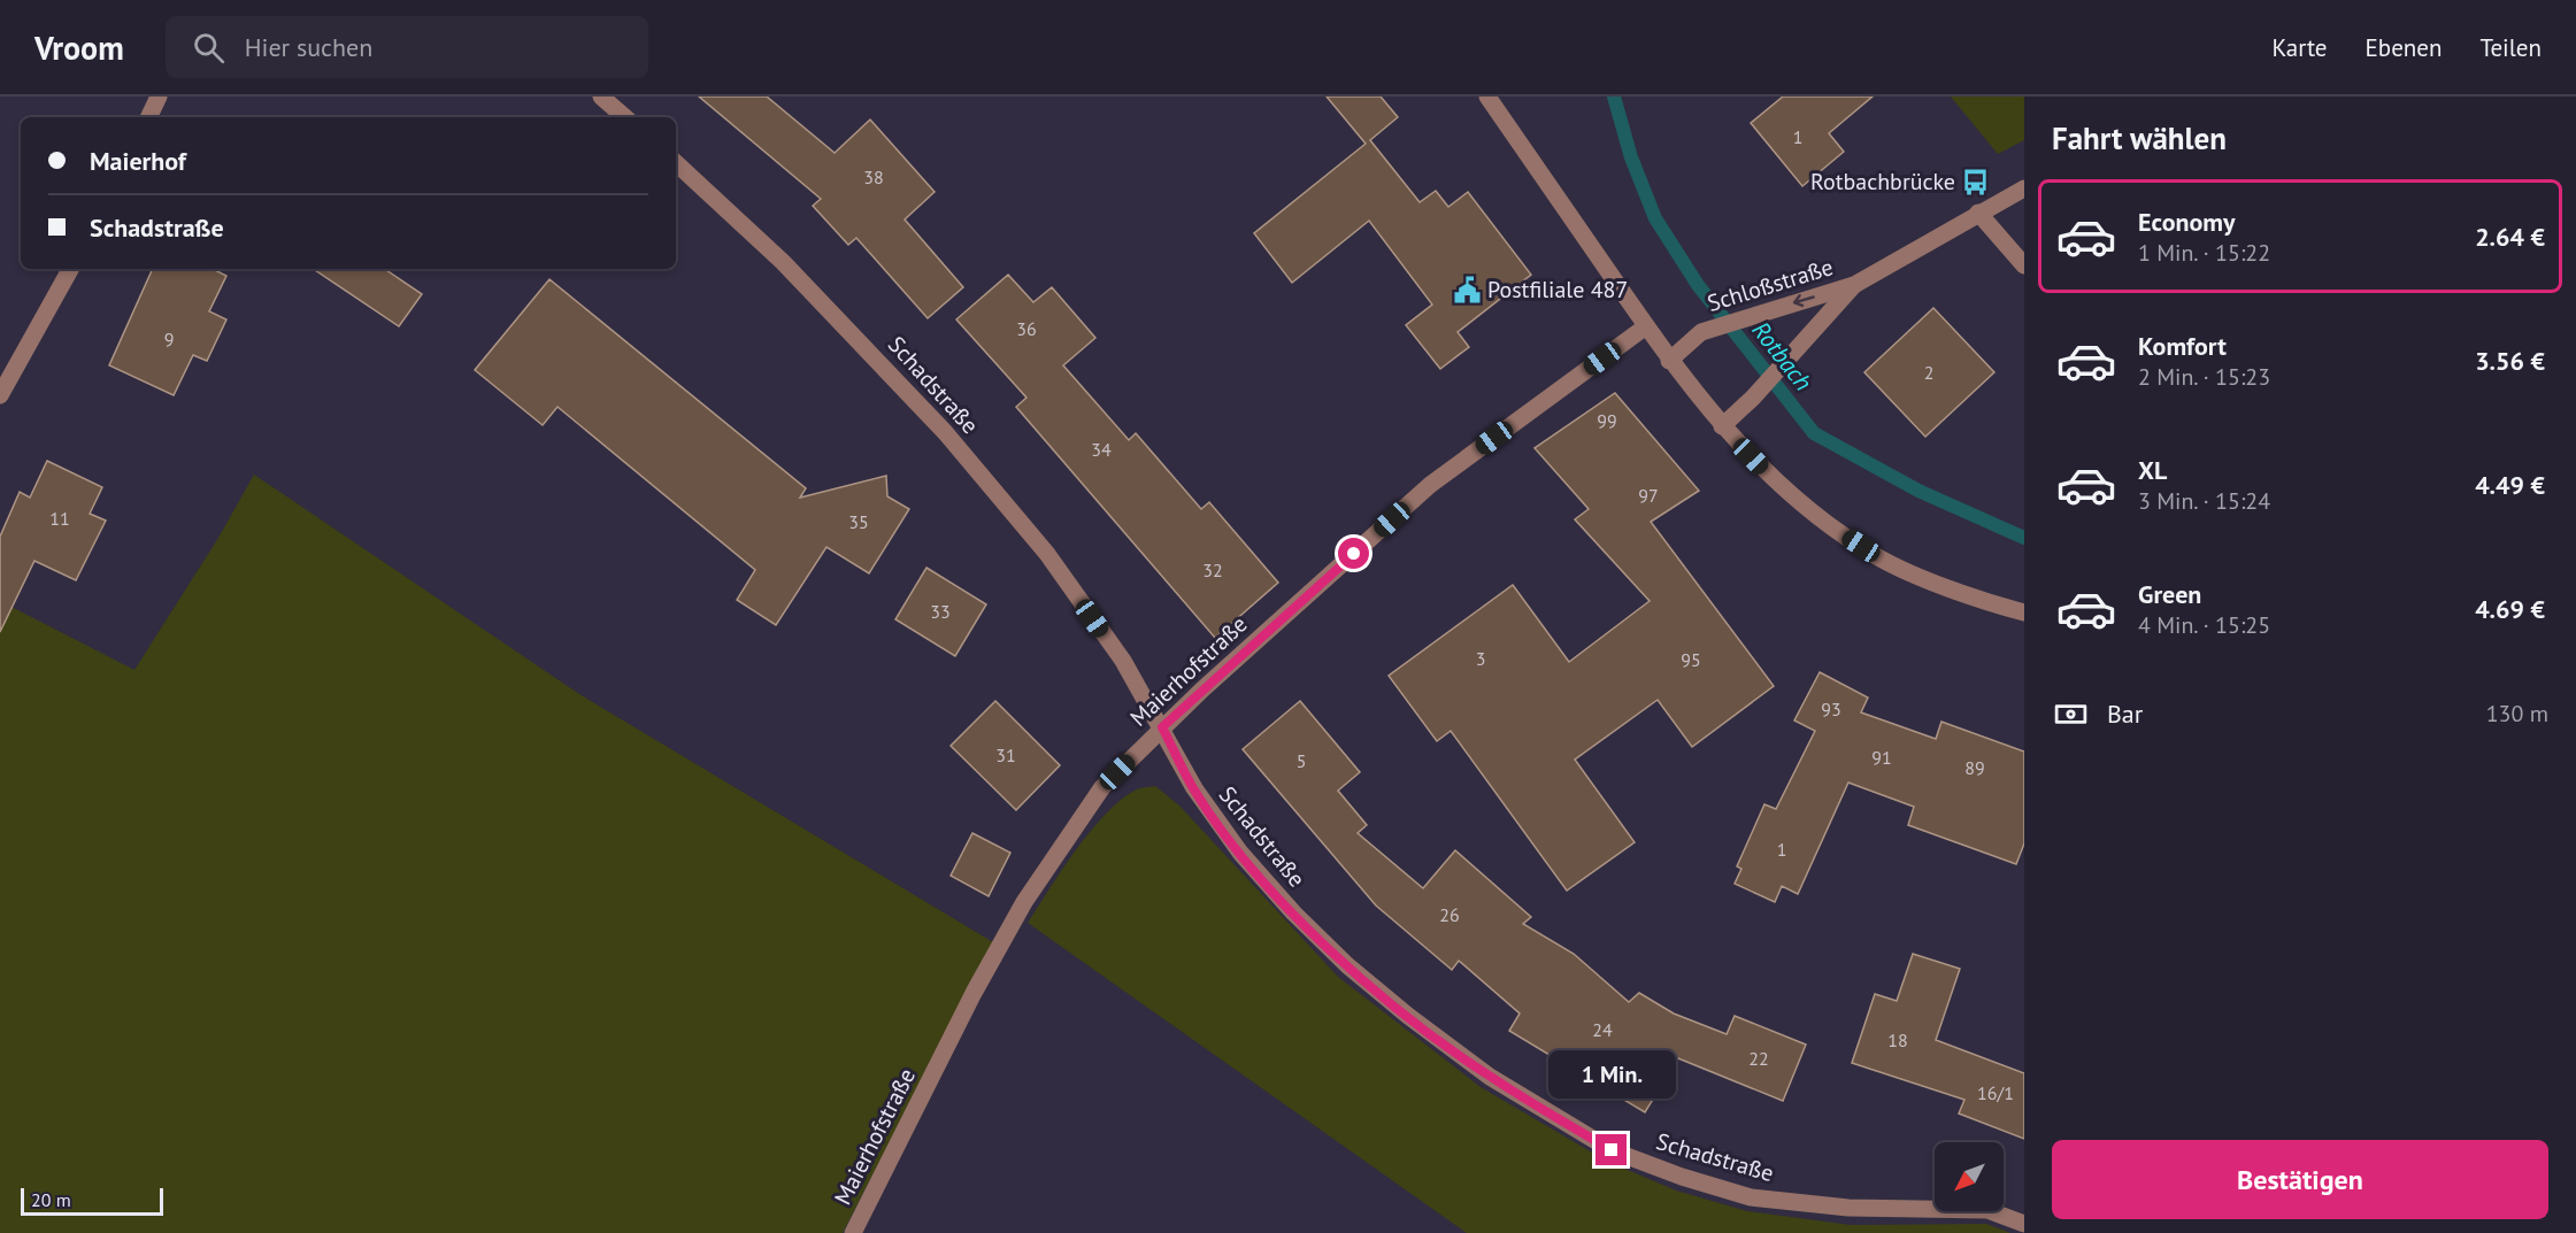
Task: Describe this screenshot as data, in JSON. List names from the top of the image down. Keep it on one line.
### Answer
{"streets":{"street":["Schloßstraße","Schadstraße","Maierhofstraße"]},"crossings":[["Schadstraße","Maierhofstraße"]],"water":["Rotbach"],"places":{"bus stop":["Rotbachbrücke"],"public building":["Postfiliale 487"]},"house_numbers":["1","38","36","9","2","99","34","97","11","35","32","33","3","95","93","31","91","5","89","1","26","24","18","22","16/1"],"scale_bar":"20 m","north":"bottom left","page":{"header":"Vroom","search":"Hier suchen","nav":["Karte","Ebenen","Teilen"],"heading":"Fahrt wählen","banner":["Maierhof","Schadstraße"],"list":[{"name":"Economy","note":"1 Min. · 15:22","value":"2.64 €"},{"name":"Komfort","note":"2 Min. · 15:23","value":"3.56 €"},{"name":"XL","note":"3 Min. · 15:24","value":"4.49 €"},{"name":"Green","note":"4 Min. · 15:25","value":"4.69 €"}],"pay":["Bar","130 m"],"bubble":"1 Min.","buttons":"Bestätigen","scale":"20 m"}}
